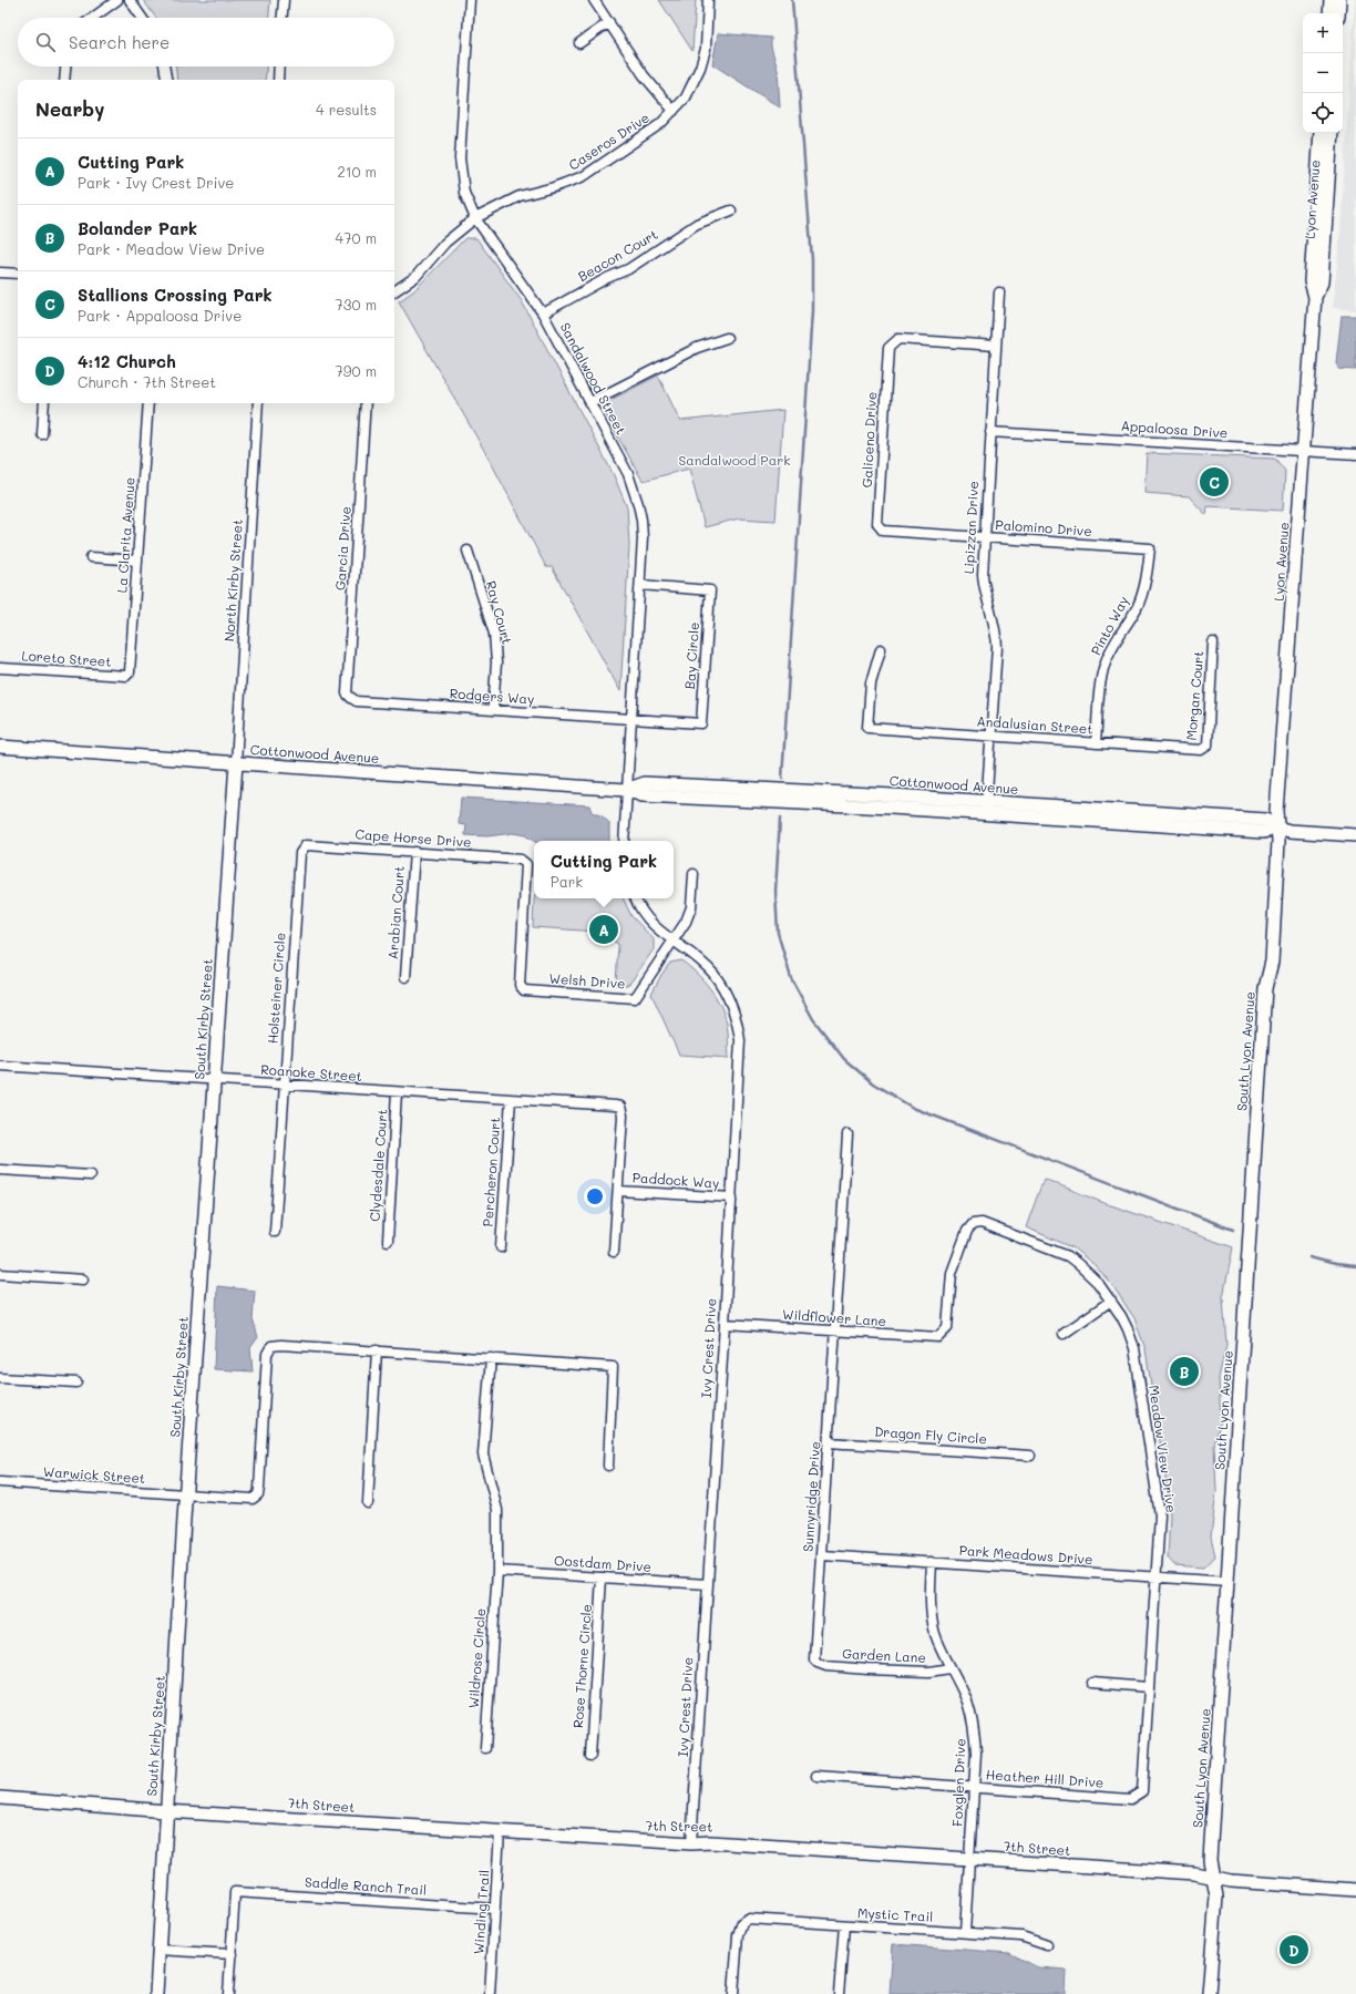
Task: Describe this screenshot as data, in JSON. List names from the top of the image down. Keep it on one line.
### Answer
{"streets":{"street":["Caseros Drive","Lyon Avenue","Beacon Court","Sandalwood Street","Appaloosa Drive","Galiceno Drive","Lipizzan Drive","Palomino Drive","La Clarita Avenue","Garcia Drive","North Kirby Street","Ray Court","Pinto Way","Bay Circle","Loreto Street","Morgan Court","Rodgers Way","Andalusian Street","Cottonwood Avenue","Cape Horse Drive","Arabian Court","Welsh Drive","Holsteiner Circle","South Kirby Street","South Lyon Avenue","Roanoke Street","Clydesdale Court","Percheron Court","Paddock Way","Wildflower Lane","Ivy Crest Drive","Dragon Fly Circle","Meadow View Drive","Warwick Street","Sunnyridge Drive","Park Meadows Drive","Oostdam Drive","Garden Lane","Wildrose Circle","Rose Thorne Circle","Heather Hill Drive","Foxglen Drive","7th Street","Saddle Ranch Trail","Winding Trail","Mystic Trail"]},"crossings":[["Caseros Drive","Sandalwood Street"],["Lyon Avenue","Appaloosa Drive"],["Lyon Avenue","Cottonwood Avenue"],["Lyon Avenue","South Lyon Avenue"],["Beacon Court","Sandalwood Street"],["Sandalwood Street","Bay Circle"],["Sandalwood Street","Rodgers Way"],["Sandalwood Street","Cottonwood Avenue"],["Appaloosa Drive","Lipizzan Drive"],["Galiceno Drive","Lipizzan Drive"],["Galiceno Drive","Palomino Drive"],["Lipizzan Drive","Palomino Drive"],["Lipizzan Drive","Andalusian Street"],["Lipizzan Drive","Cottonwood Avenue"],["Palomino Drive","Pinto Way"],["La Clarita Avenue","Loreto Street"],["Garcia Drive","Rodgers Way"],["North Kirby Street","Cottonwood Avenue"],["North Kirby Street","South Kirby Street"],["Ray Court","Rodgers Way"],["Pinto Way","Andalusian Street"],["Bay Circle","Rodgers Way"],["Morgan Court","Andalusian Street"],["Cottonwood Avenue","South Kirby Street"],["Cottonwood Avenue","South Lyon Avenue"],["Cape Horse Drive","Arabian Court"],["Cape Horse Drive","Welsh Drive"],["Cape Horse Drive","Holsteiner Circle"],["Welsh Drive","Ivy Crest Drive"],["Holsteiner Circle","Roanoke Street"],["South Kirby Street","Roanoke Street"],["South Kirby Street","Warwick Street"],["South Kirby Street","7th Street"],["South Lyon Avenue","Park Meadows Drive"],["South Lyon Avenue","7th Street"],["Roanoke Street","Clydesdale Court"],["Roanoke Street","Percheron Court"],["Roanoke Street","Paddock Way"],["Paddock Way","Ivy Crest Drive"],["Wildflower Lane","Ivy Crest Drive"],["Wildflower Lane","Meadow View Drive"],["Wildflower Lane","Sunnyridge Drive"],["Ivy Crest Drive","Oostdam Drive"],["Ivy Crest Drive","7th Street"],["Dragon Fly Circle","Sunnyridge Drive"],["Meadow View Drive","Park Meadows Drive"],["Meadow View Drive","Heather Hill Drive"],["Sunnyridge Drive","Park Meadows Drive"],["Sunnyridge Drive","Garden Lane"],["Park Meadows Drive","Foxglen Drive"],["Oostdam Drive","Wildrose Circle"],["Oostdam Drive","Rose Thorne Circle"],["Garden Lane","Foxglen Drive"],["Heather Hill Drive","Foxglen Drive"],["Foxglen Drive","7th Street"],["Foxglen Drive","Mystic Trail"],["7th Street","Winding Trail"],["Saddle Ranch Trail","Winding Trail"]],"parks":["Sandalwood Park"],"page":{"map_buttons":["+","−"],"search":"Search here","heading":["Nearby","4 results"],"list":[{"mark":"A","name":"Cutting Park","note":"Park · Ivy Crest Drive","value":"210 m"},{"mark":"B","name":"Bolander Park","note":"Park · Meadow View Drive","value":"470 m"},{"mark":"C","name":"Stallions Crossing Park","note":"Park · Appaloosa Drive","value":"730 m"},{"mark":"D","name":"4:12 Church","note":"Church · 7th Street","value":"790 m"}],"pins":["C","A","B","D"],"popup":["Cutting Park","Park"]}}
